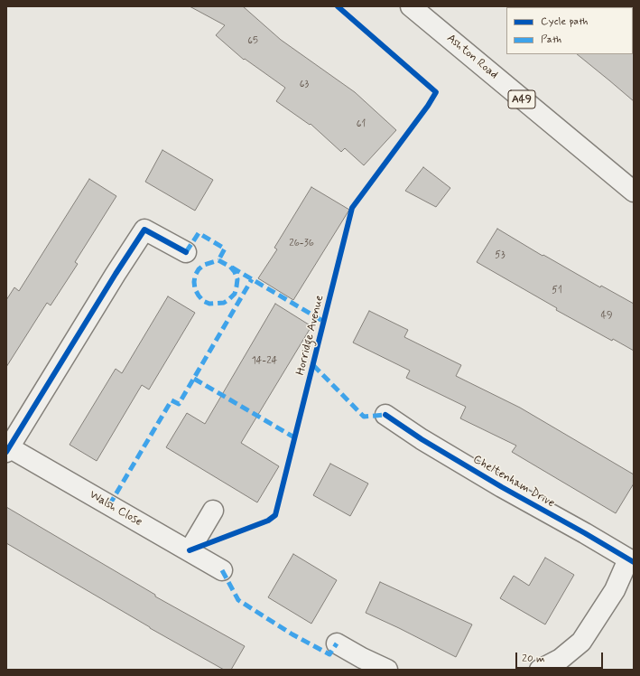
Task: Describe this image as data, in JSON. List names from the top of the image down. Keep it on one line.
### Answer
{"streets":{"street":["Ashton Road","A49","Cheltenham Drive","Walsh Close"],"cycle path":["Horridge Avenue"]},"house_numbers":["65","63","61","26-36","53","51","49","14-24"],"legend":["Cycle path","Path"],"scale_bar":"20 m"}
